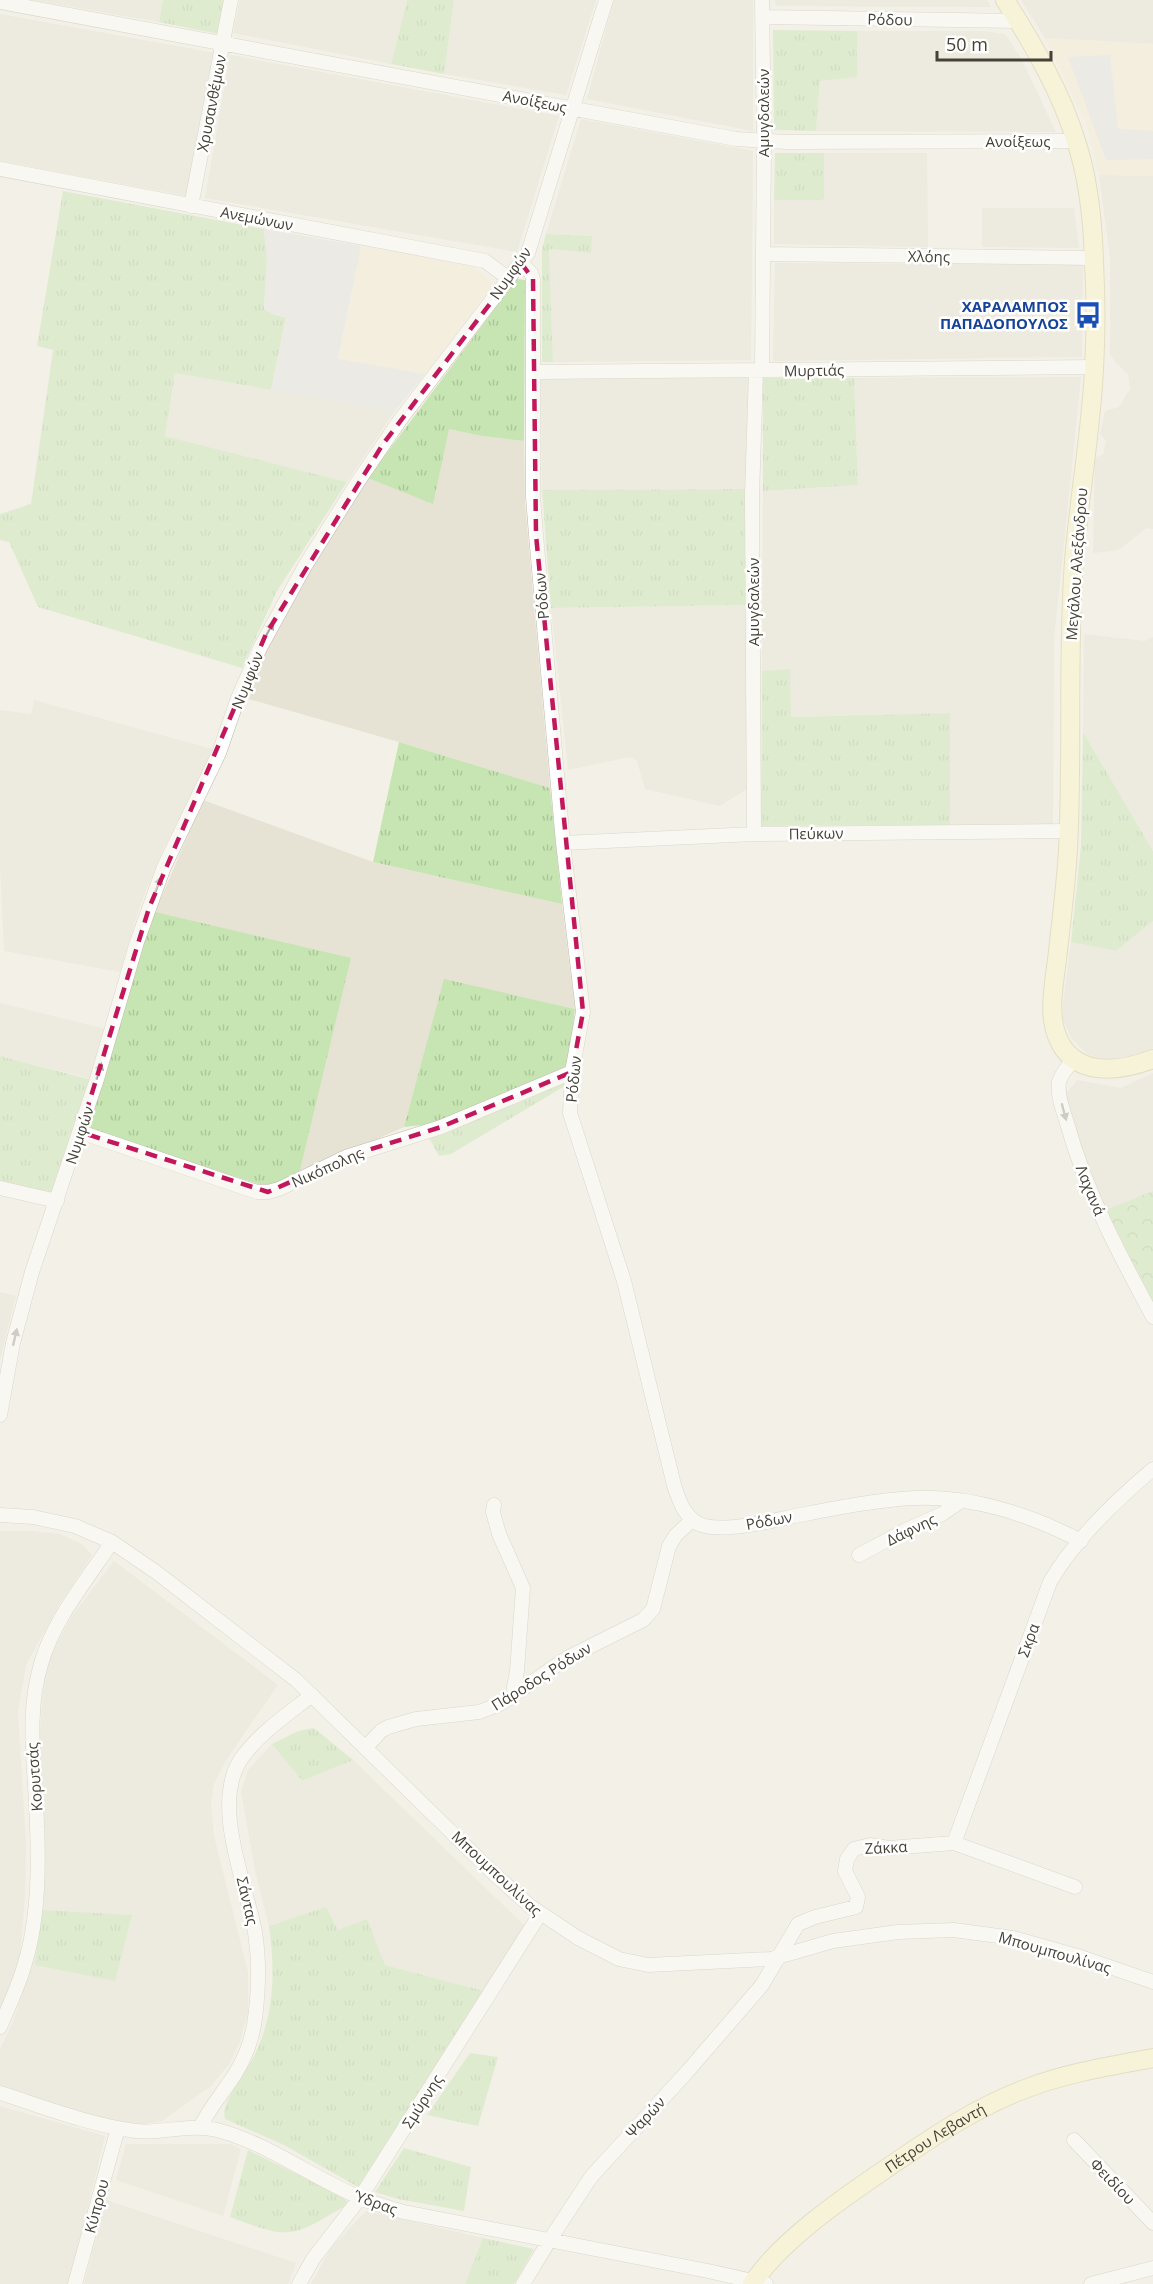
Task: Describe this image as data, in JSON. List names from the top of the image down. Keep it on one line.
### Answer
{"streets":{"main road":["Μεγάλου Αλεξάνδρου","Πέτρου Λεβαντή"],"street":["Ρόδου","Ανοίξεως","Χρυσανθέμων","Αμυγδαλεών","Ανεμώνων","Χλόης","Νυμφών","Μυρτιάς","Ρόδων","Πεύκων","Νικόπολης","Λαχανά","Δάφνης","Σκρα","Πάροδος Ρόδων","Κορυτσάς","Ζάκκα","Μπουμπουλίνας","Σάντας","Σμύρνης","Ψαρών","Φειδίου","Ύδρας","Κύπρου"]},"crossings":[["Ρόδου","Αμυγδαλεών"],["Ρόδου","Μεγάλου Αλεξάνδρου"],["Ανοίξεως","Χρυσανθέμων"],["Ανοίξεως","Αμυγδαλεών"],["Ανοίξεως","Νυμφών"],["Ανοίξεως","Μεγάλου Αλεξάνδρου"],["Χρυσανθέμων","Ανεμώνων"],["Αμυγδαλεών","Χλόης"],["Αμυγδαλεών","Μυρτιάς"],["Αμυγδαλεών","Πεύκων"],["Ανεμώνων","Νυμφών"],["Χλόης","Μεγάλου Αλεξάνδρου"],["Νυμφών","Ρόδων"],["Νυμφών","Νικόπολης"],["Μυρτιάς","Μεγάλου Αλεξάνδρου"],["Μυρτιάς","Ρόδων"],["Μεγάλου Αλεξάνδρου","Πεύκων"],["Μεγάλου Αλεξάνδρου","Λαχανά"],["Ρόδων","Πεύκων"],["Ρόδων","Νικόπολης"],["Ρόδων","Δάφνης"],["Ρόδων","Σκρα"],["Ρόδων","Πάροδος Ρόδων"],["Σκρα","Ζάκκα"],["Πάροδος Ρόδων","Μπουμπουλίνας"],["Κορυτσάς","Μπουμπουλίνας"],["Ζάκκα","Μπουμπουλίνας"],["Ζάκκα","Ψαρών"],["Μπουμπουλίνας","Σάντας"],["Μπουμπουλίνας","Σμύρνης"],["Μπουμπουλίνας","Ψαρών"],["Σάντας","Ύδρας"],["Σμύρνης","Ύδρας"],["Ψαρών","Ύδρας"],["Πέτρου Λεβαντή","Ύδρας"],["Ύδρας","Κύπρου"]],"one_way":["Νυμφών","Λαχανά"],"places":{"bus stop":["ΧΑΡΑΛΑΜΠΟΣ ΠΑΠΑΔΟΠΟΥΛΟΣ"]},"scale_bar":"50 m"}
